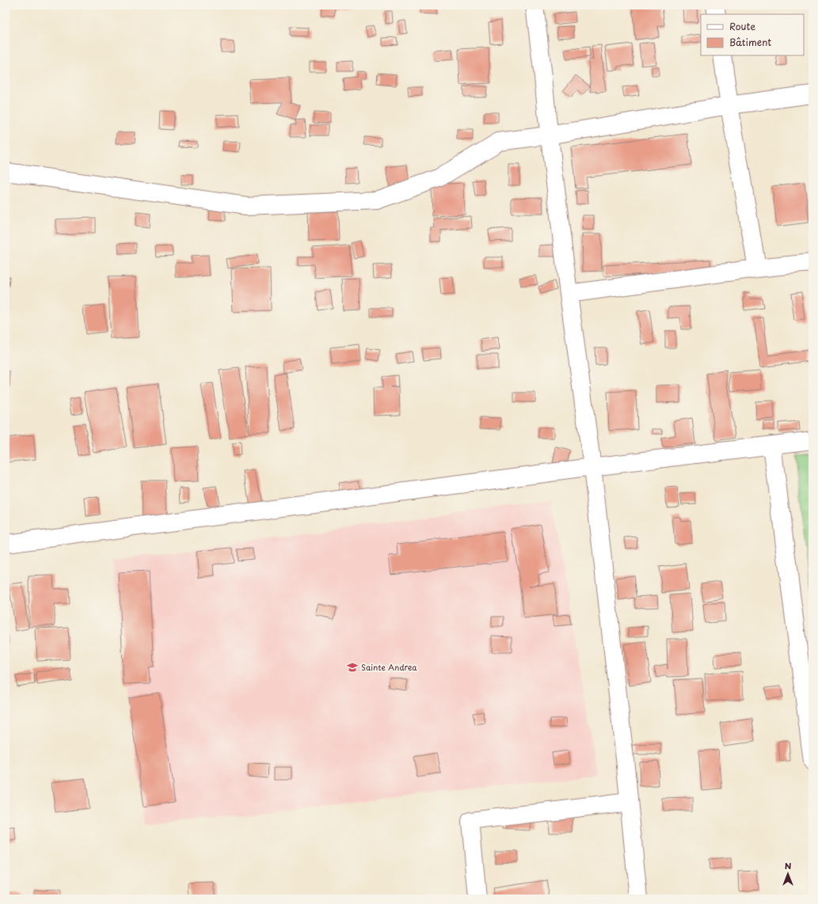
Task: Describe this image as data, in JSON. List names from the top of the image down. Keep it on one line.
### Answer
{"places":{"school or university":["Sainte Andrea"]},"legend":["Route","Bâtiment"],"north":"top"}
